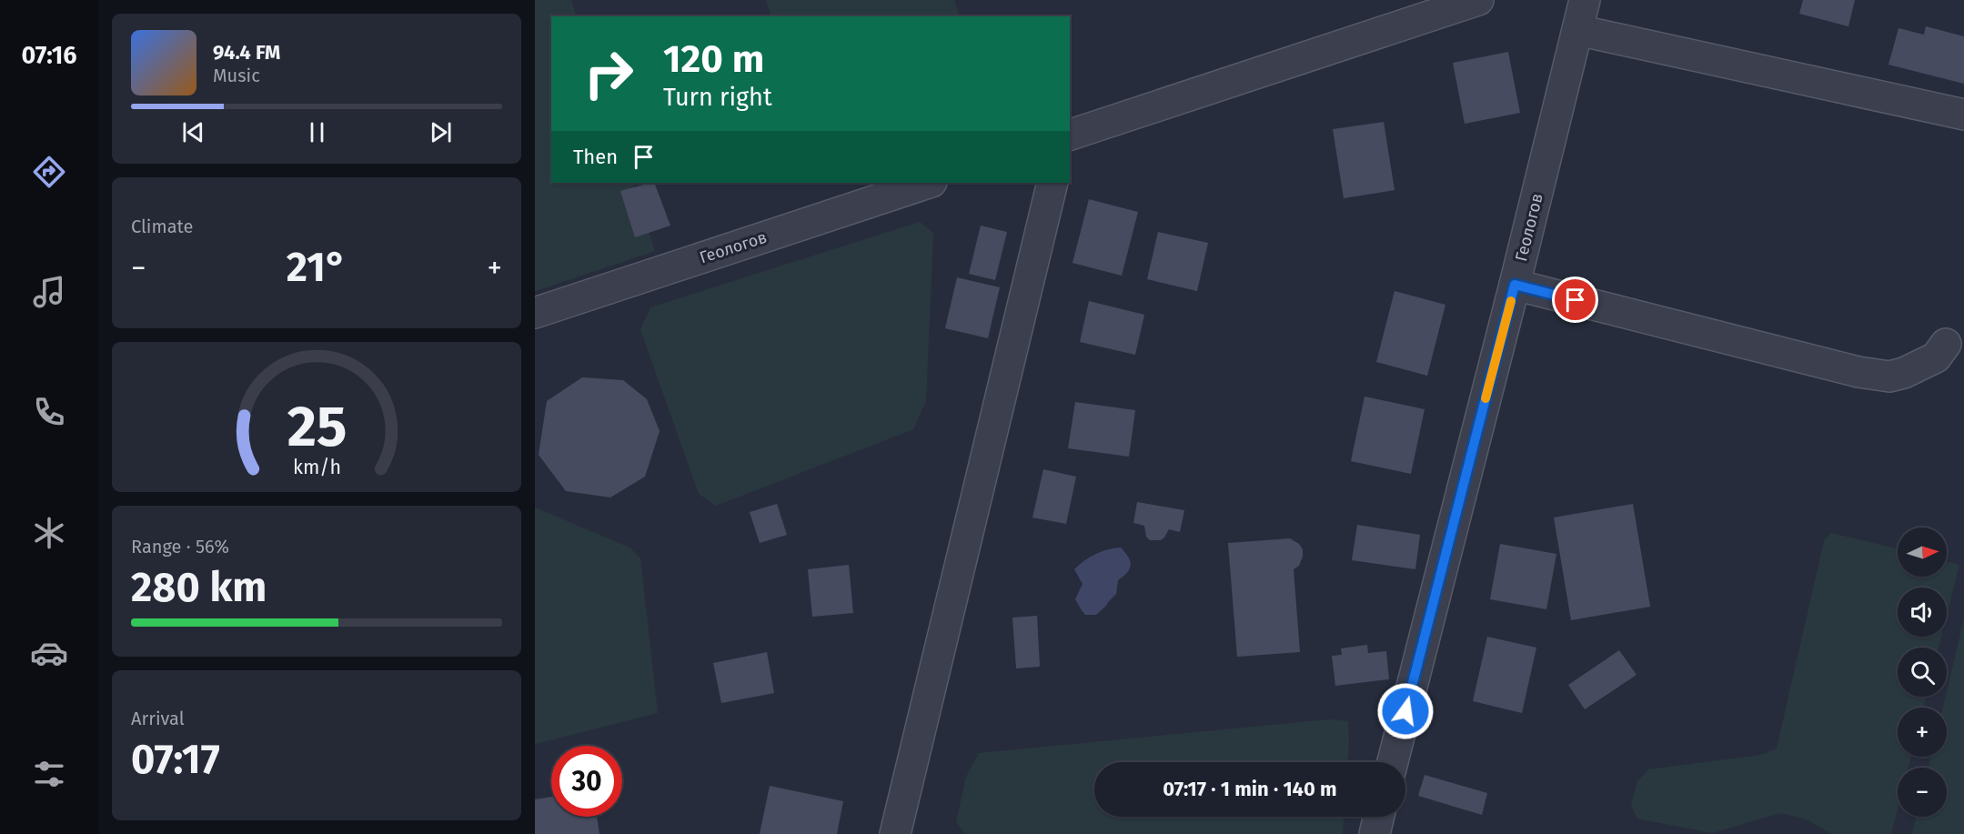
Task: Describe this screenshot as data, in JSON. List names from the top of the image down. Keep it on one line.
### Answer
{"streets":{"street":["Геологов"]},"north":"right","page":{"tabs":"07:16","turn":["120 m","Turn right"],"song":["94.4 FM","Music"],"then":"Then","tile":["Climate",["Range · 56%","280 km"],["Arrival","07:17"]],"heat":["−","21°","+"],"map_buttons":["+","−"],"limit":"30","trip":"07:17 · 1 min · 140 m","gauge":["25","km/h"]}}
